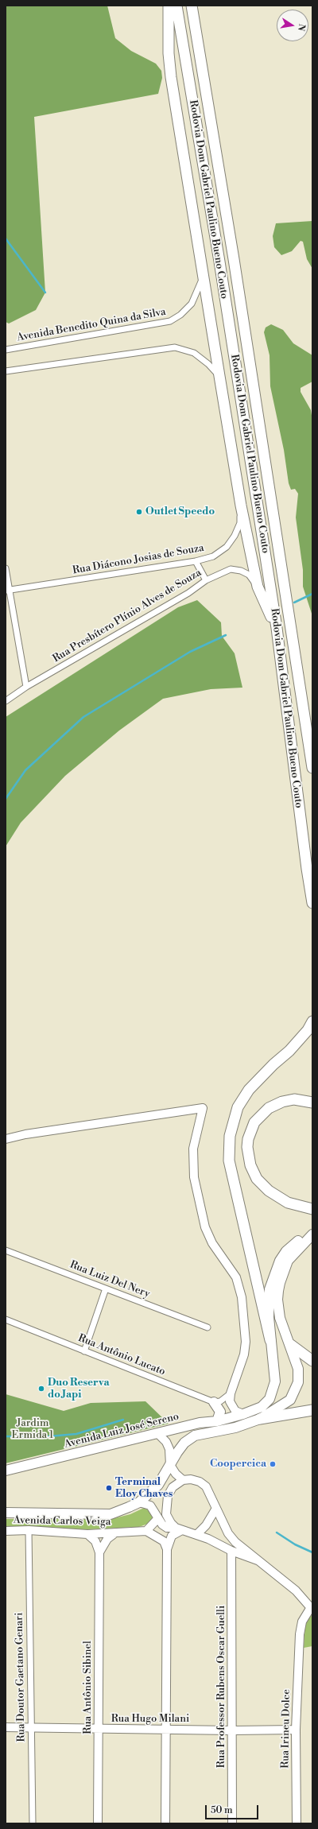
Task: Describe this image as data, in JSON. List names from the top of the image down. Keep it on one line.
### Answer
{"streets":{"highway":["Rodovia Dom Gabriel Paulino Bueno Couto"],"main road":["Avenida Luiz José Sereno"],"street":["Avenida Benedito Quina da Silva","Rua Diácono Josias de Souza","Rua Presbítero Plínio Alves de Souza","Rua Luiz Del Nery","Rua Antônio Lucato","Avenida Carlos Veiga","Rua Doutor Gaetano Genari","Rua Professor Rubens Oscar Guelli","Rua Antônio Sibinel","Rua Hugo Milani","Rua Irineu Dolce"]},"crossings":[["Avenida Carlos Veiga","Rua Doutor Gaetano Genari"],["Rua Doutor Gaetano Genari","Rua Hugo Milani"],["Rua Professor Rubens Oscar Guelli","Rua Hugo Milani"],["Rua Antônio Sibinel","Rua Hugo Milani"],["Rua Hugo Milani","Rua Irineu Dolce"]],"parks":["Jardim Ermida 1"],"places":["Outlet Speedo","Duo Reserva do Japi","Coopercica","Terminal Eloy Chaves"],"scale_bar":"50 m","north":"right"}
